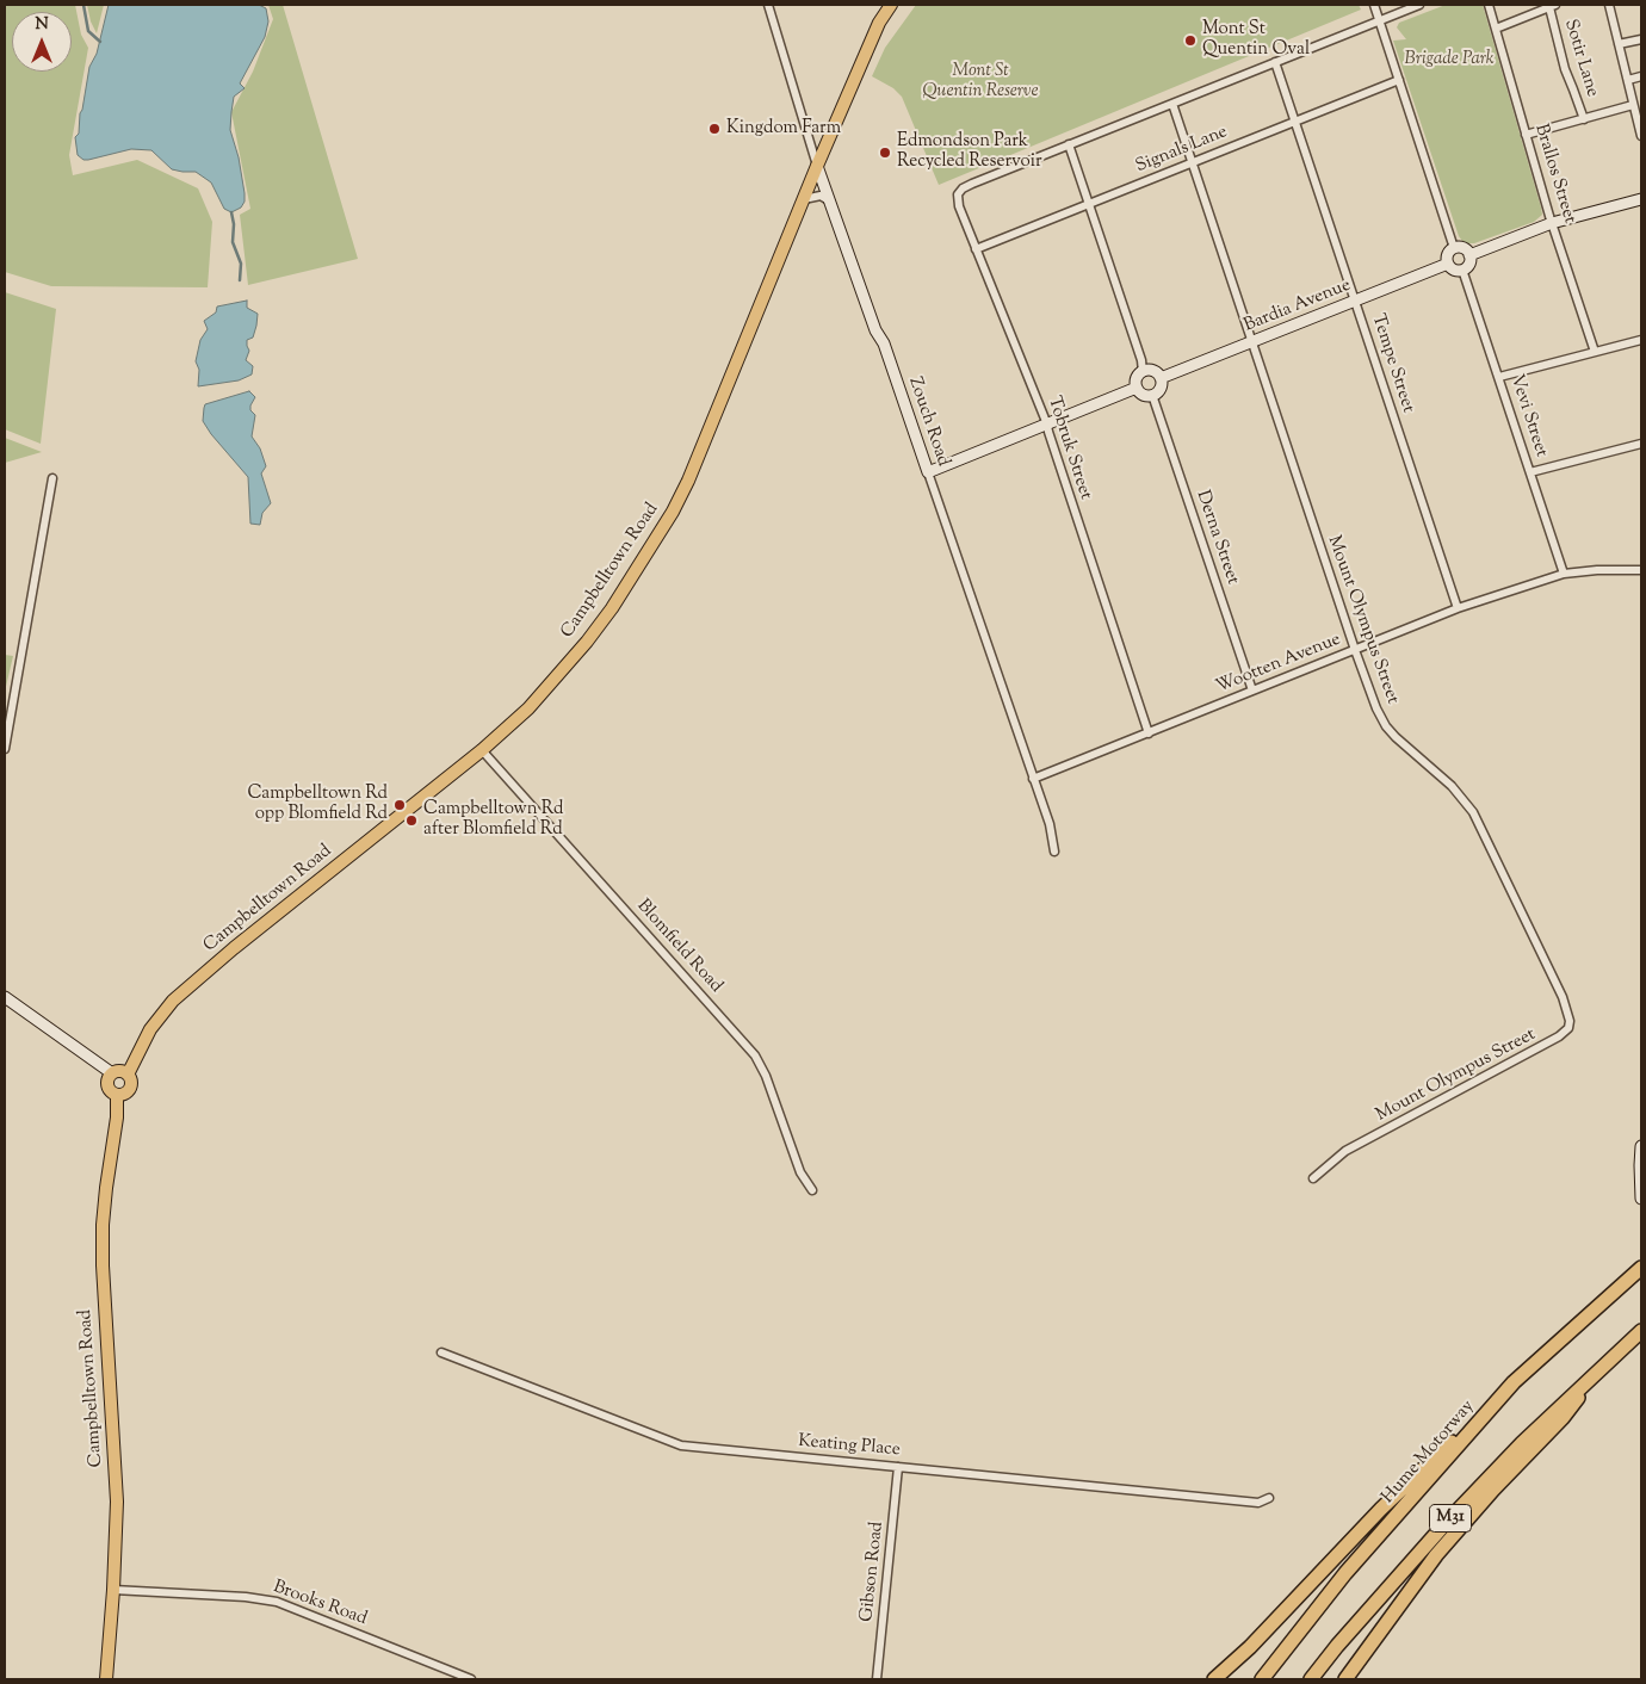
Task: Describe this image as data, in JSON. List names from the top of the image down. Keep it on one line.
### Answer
{"streets":{"highway":["Hume Motorway","M31"],"main road":["Campbelltown Road"],"street":["Sotir Lane","Signals Lane","Brallos Street","Bardia Avenue","Tempe Street","Vevi Street","Zouch Road","Tobruk Street","Derna Street","Mount Olympus Street","Wootten Avenue","Blomfield Road","Keating Place","Gibson Road","Brooks Road"]},"crossings":[["Signals Lane","Tempe Street"],["Signals Lane","Tobruk Street"],["Signals Lane","Mount Olympus Street"],["Bardia Avenue","Tempe Street"],["Bardia Avenue","Vevi Street"],["Bardia Avenue","Derna Street"],["Bardia Avenue","Mount Olympus Street"],["Tempe Street","Wootten Avenue"],["Vevi Street","Wootten Avenue"],["Zouch Road","Campbelltown Road"],["Zouch Road","Wootten Avenue"],["Tobruk Street","Wootten Avenue"],["Derna Street","Wootten Avenue"],["Campbelltown Road","Blomfield Road"],["Campbelltown Road","Brooks Road"],["Mount Olympus Street","Wootten Avenue"],["Keating Place","Gibson Road"]],"parks":["Brigade Park","Mont St Quentin Reserve"],"places":["Mont St Quentin Oval","Kingdom Farm","Edmondson Park Recycled Reservoir","Campbelltown Rd opp Blomfield Rd","Campbelltown Rd after Blomfield Rd"],"north":"top"}
